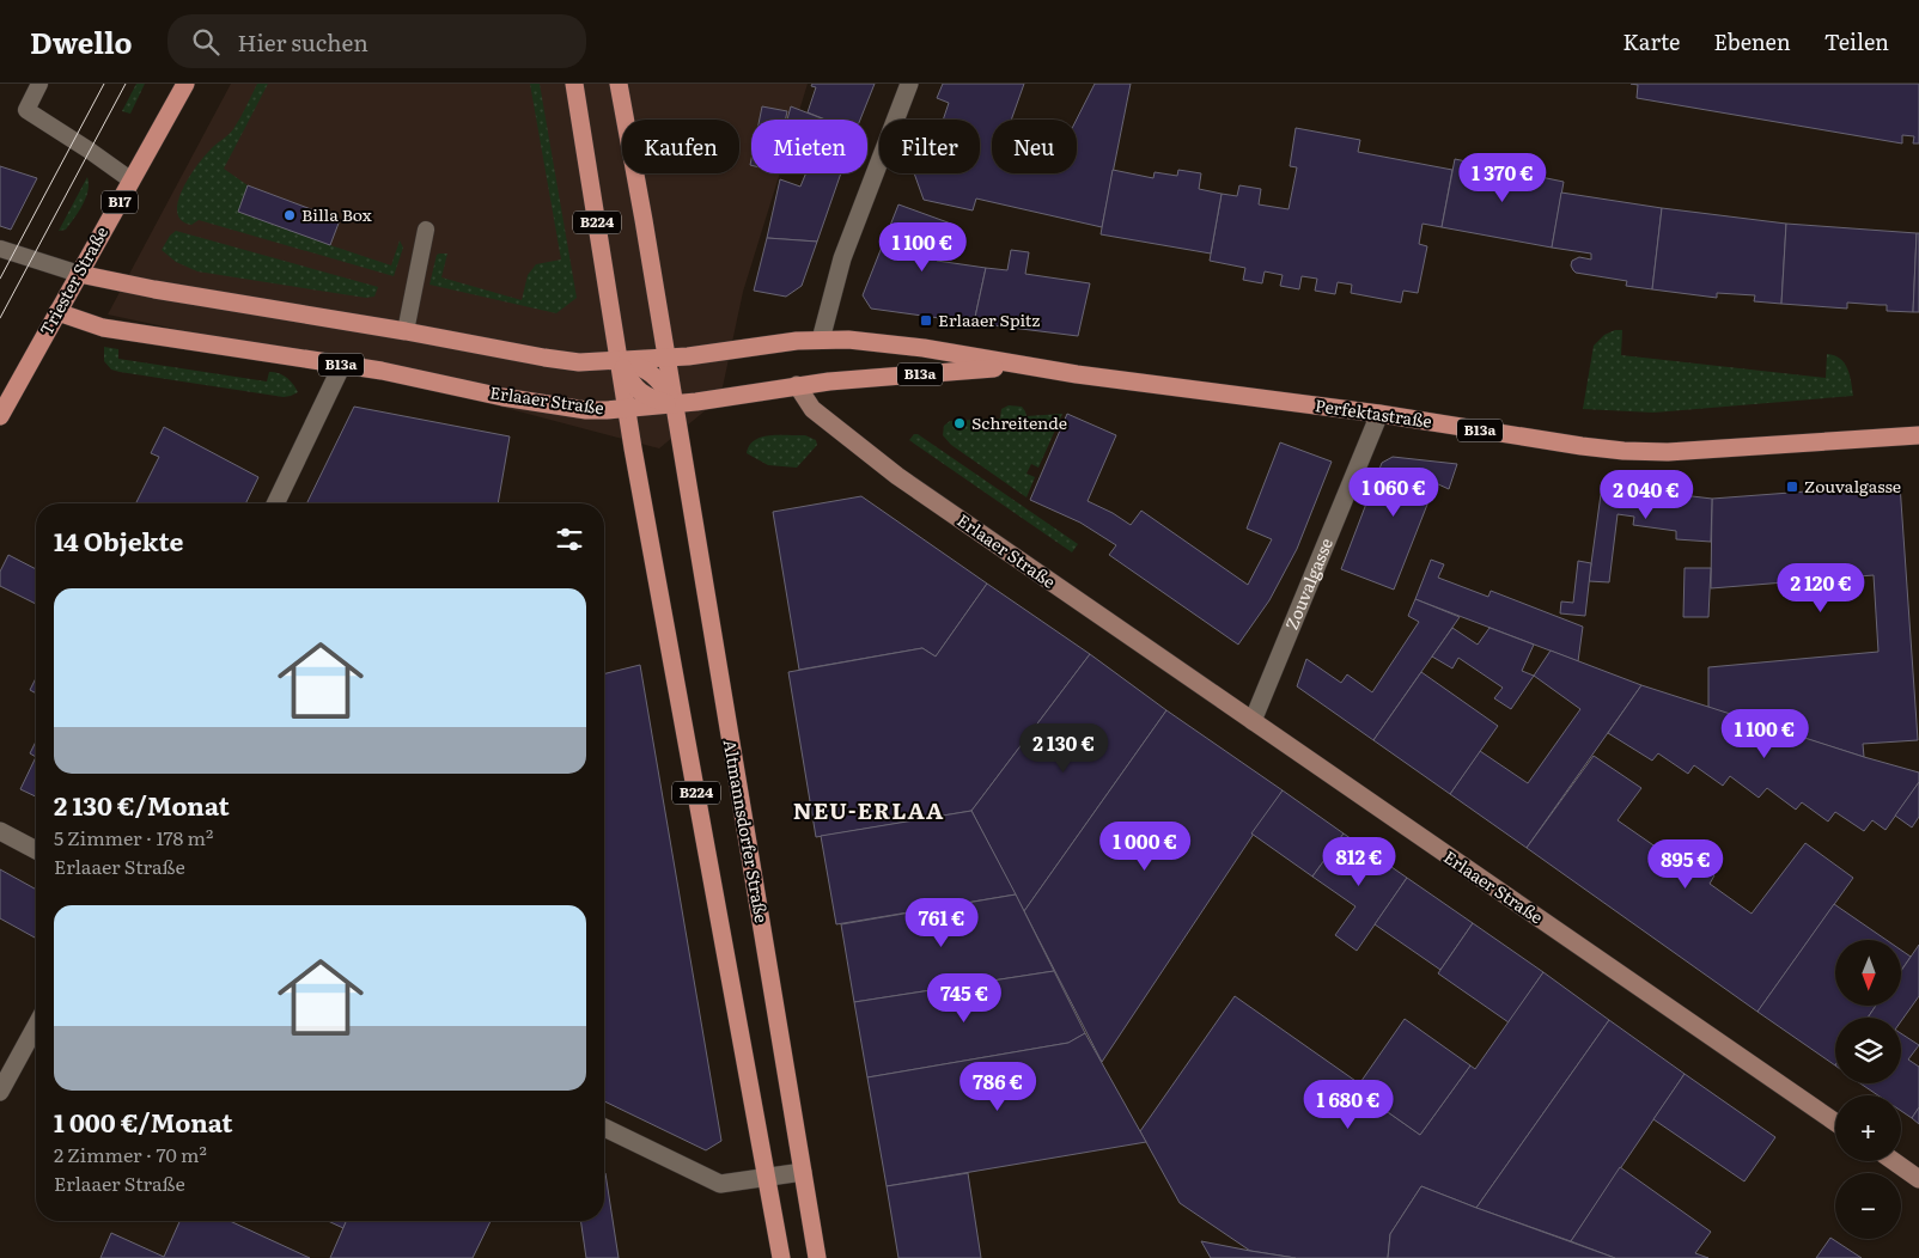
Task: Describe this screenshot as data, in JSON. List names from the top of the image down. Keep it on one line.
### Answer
{"streets":{"main road":["B17","B224","Triester Straße","B13a","Erlaaer Straße","Perfektastraße","Altmannsdorfer Straße"],"street":["Zouvalgasse"]},"crossings":[["B224","B13a"],["B224","Erlaaer Straße"],["B224","Altmannsdorfer Straße"],["Triester Straße","B13a"],["Triester Straße","Erlaaer Straße"],["B13a","Perfektastraße"],["B13a","Altmannsdorfer Straße"],["Erlaaer Straße","Perfektastraße"],["Erlaaer Straße","Zouvalgasse"],["Erlaaer Straße","Altmannsdorfer Straße"],["Perfektastraße","Zouvalgasse"]],"districts":["NEU-ERLAA"],"places":{"other":["Billa Box","Schreitende"],"transit":["Erlaaer Spitz","Zouvalgasse"]},"north":"bottom","page":{"header":"Dwello","search":"Hier suchen","nav":["Karte","Ebenen","Teilen"],"chip":["Kaufen","Mieten","Filter","Neu"],"price":["1 370 €","1 100 €","1 060 €","2 040 €","2 120 €","1 100 €","2 130 €","1 000 €","812 €","895 €","761 €","745 €","786 €","1 680 €"],"heading":"14 Objekte","list":[{"name":"2 130 €/Monat","note":"5 Zimmer · 178 m² · Erlaaer Straße"},{"name":"1 000 €/Monat","note":"2 Zimmer · 70 m² · Erlaaer Straße"}],"map_buttons":["+","−"]}}
